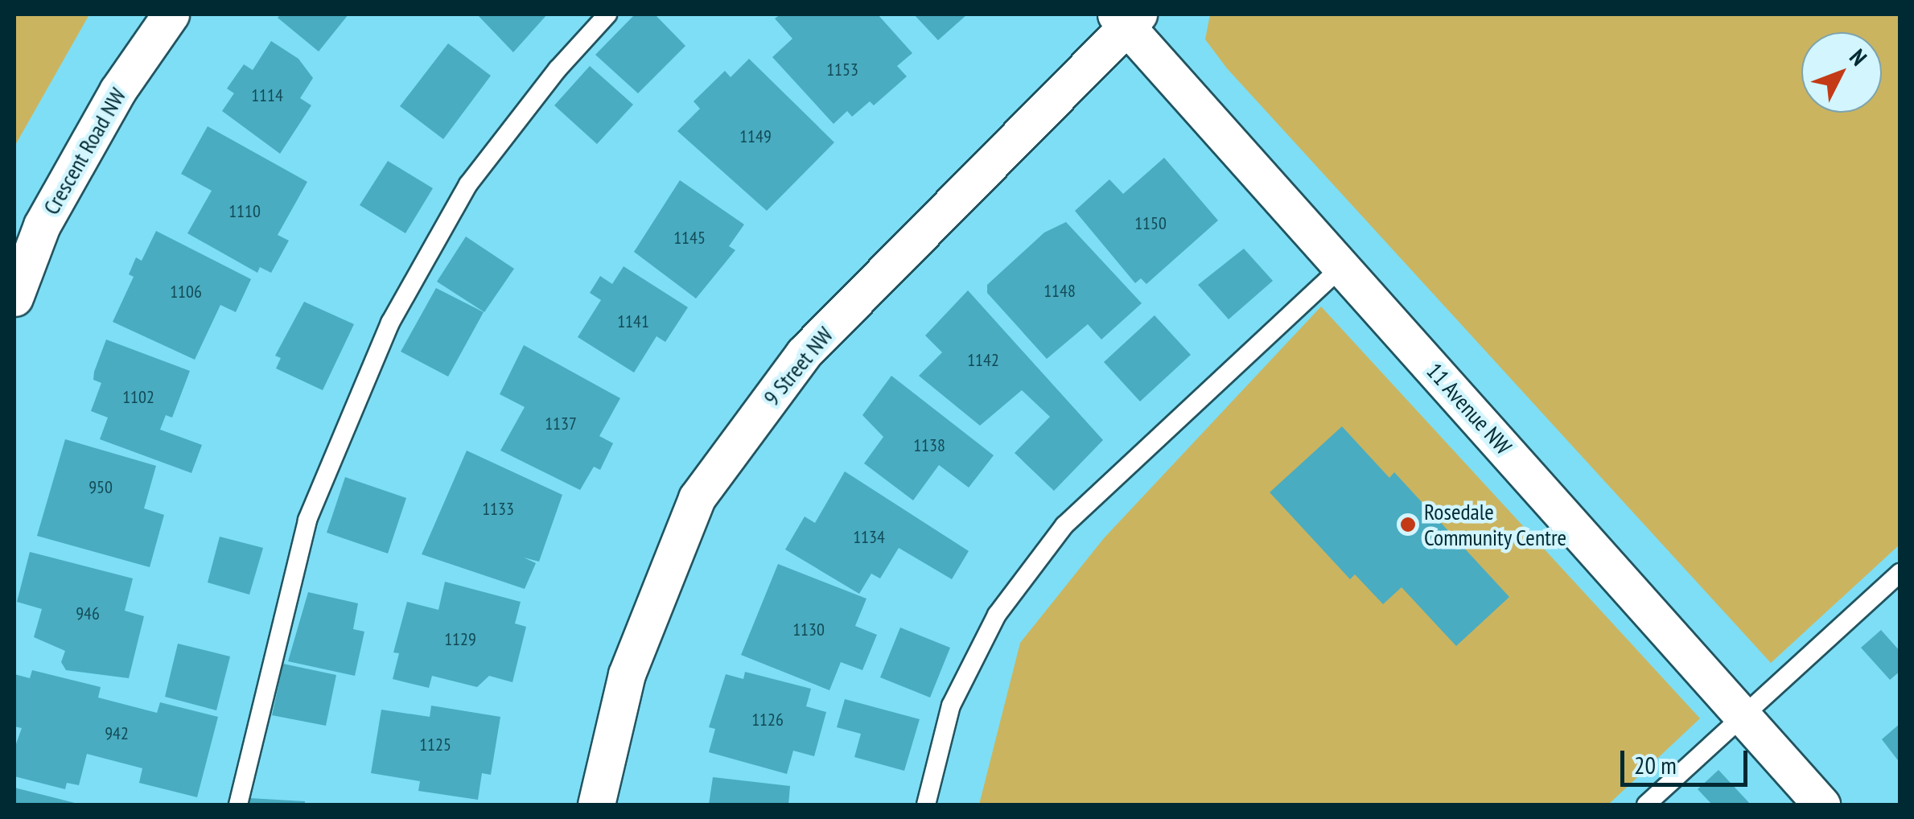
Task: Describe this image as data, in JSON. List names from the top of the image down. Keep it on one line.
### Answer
{"streets":{"street":["Crescent Road NW","9 Street NW","11 Avenue NW"]},"crossings":[["9 Street NW","11 Avenue NW"]],"places":["Rosedale Community Centre"],"house_numbers":["1153","1114","1149","1110","1150","1145","1148","1106","1141","1142","1102","1137","1138","950","1133","1134","946","1130","1129","1126","942","1125"],"scale_bar":"20 m","north":"top right"}
